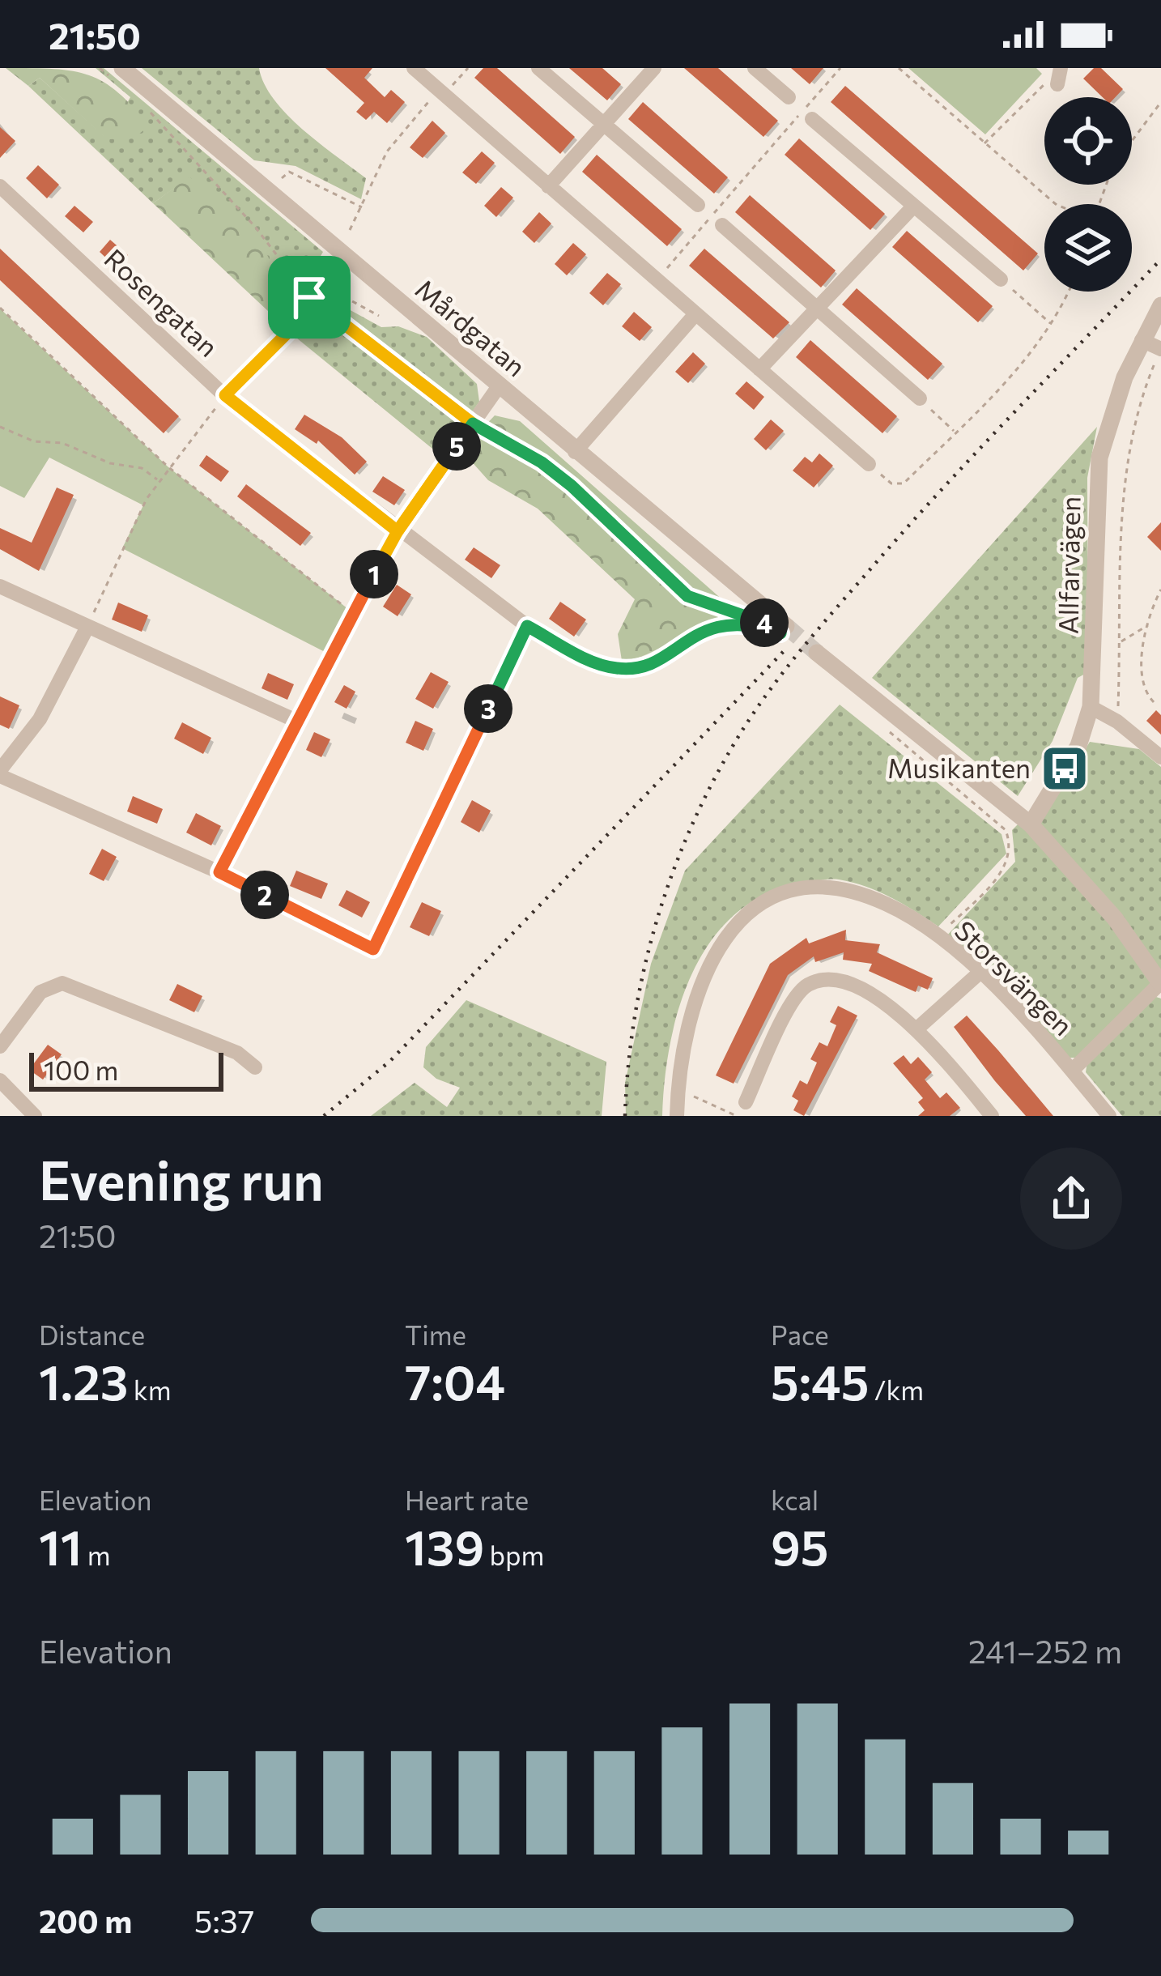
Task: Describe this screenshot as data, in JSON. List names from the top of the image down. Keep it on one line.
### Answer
{"streets":{"street":["Rosengatan","Mårdgatan","Allfarvägen","Storsvängen"]},"places":{"bus stop":["Musikanten"]},"scale_bar":"100 m","page":{"status":"21:50","pins":["5","1","4","3","2"],"scale":"100 m","heading":["Evening run","21:50"],"stats":[["Distance","1.23 km"],["Time","7:04"],["Pace","5:45 /km"],["Elevation","11 m"],["Heart rate","139 bpm"],["kcal","95"]],"chart":["Elevation","241–252 m"],"list":[{"name":"200 m","note":"5:37"}]}}
